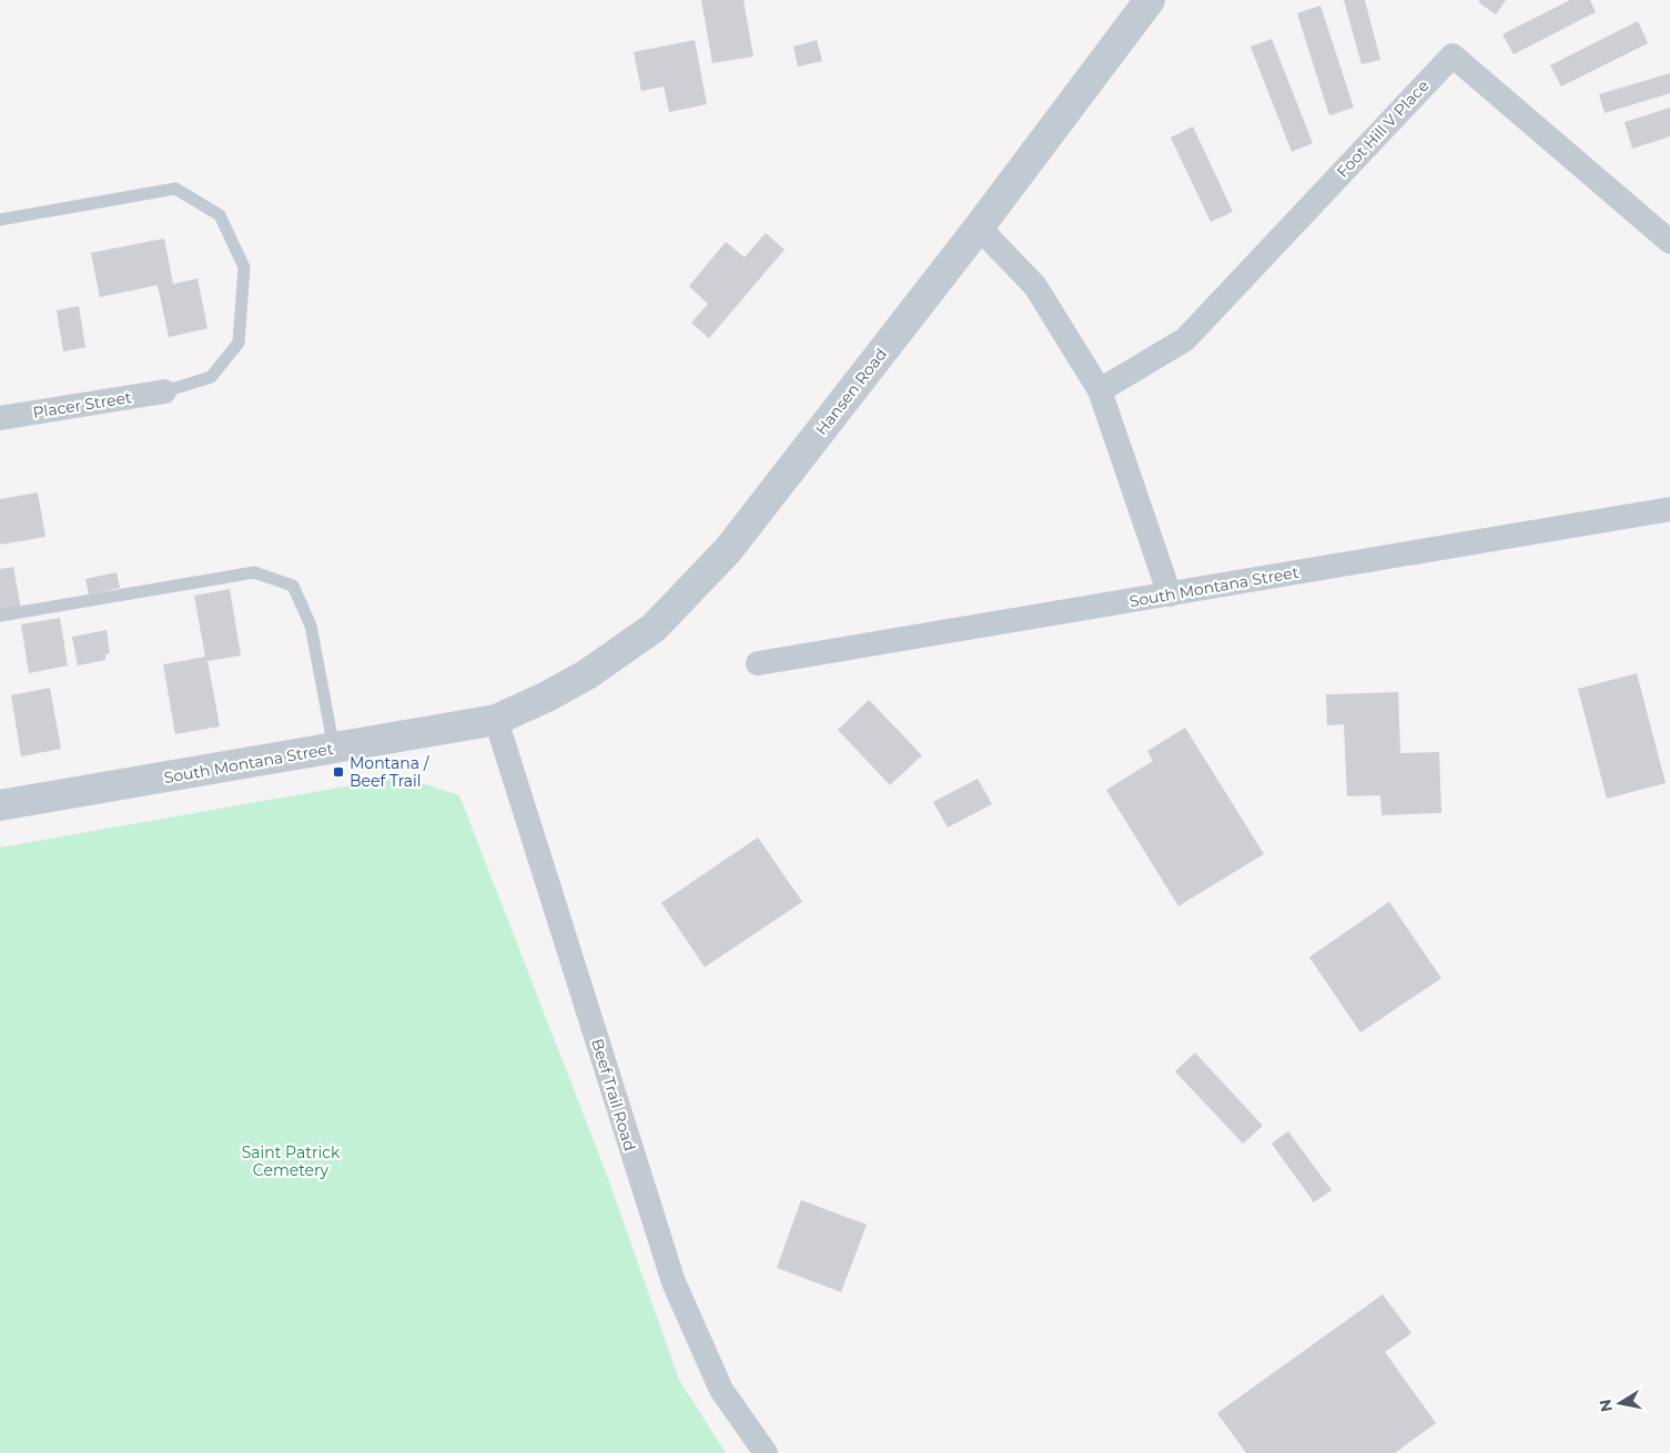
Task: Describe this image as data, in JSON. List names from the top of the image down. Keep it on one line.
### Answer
{"streets":{"street":["Foot Hill V Place","Hansen Road","Placer Street","South Montana Street","Beef Trail Road"]},"crossings":[["Hansen Road","South Montana Street"],["Hansen Road","Beef Trail Road"],["South Montana Street","Beef Trail Road"]],"parks":["Saint Patrick Cemetery"],"places":{"transit":["Montana / Beef Trail"]},"north":"left"}
